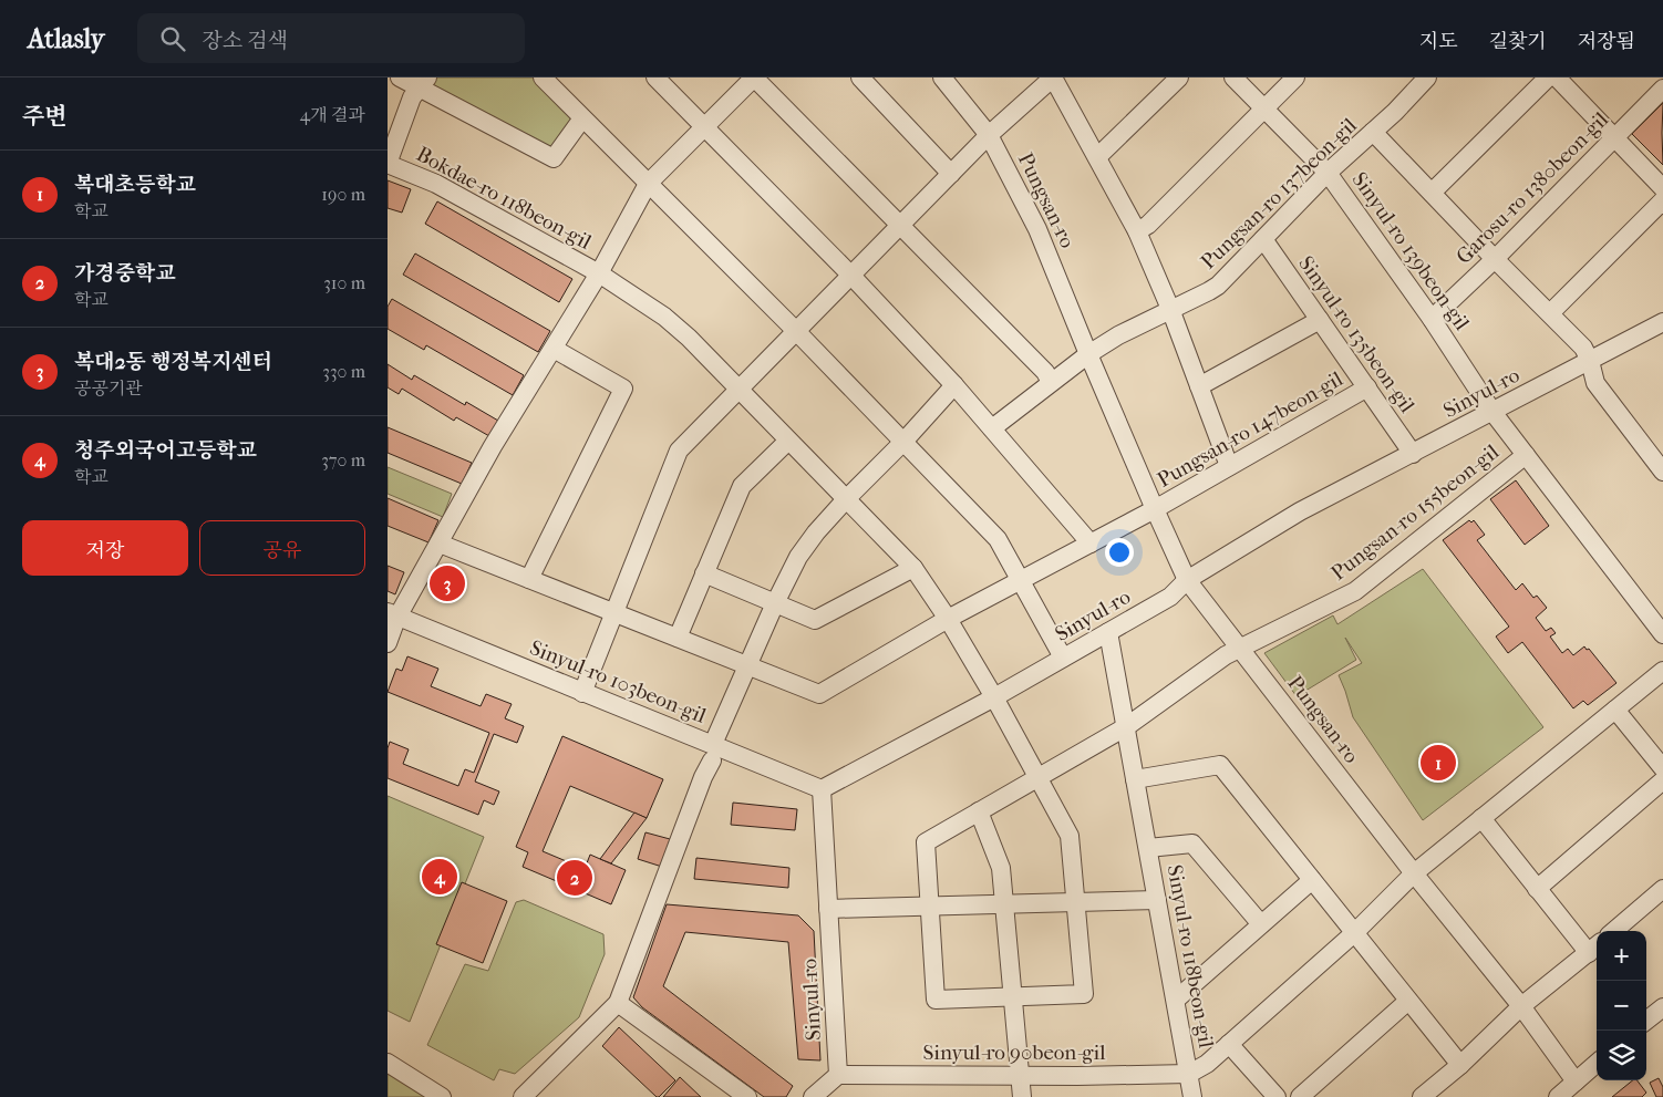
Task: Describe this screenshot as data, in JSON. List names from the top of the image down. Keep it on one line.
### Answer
{"streets":{"street":["Garosu-ro 1380beon-gil","Pungsan-ro 137beon-gil","Bokdae-ro 118beon-gil","Pungsan-ro","Sinyul-ro 139beon-gil","Sinyul-ro 135beon-gil","Sinyul-ro","Pungsan-ro 147beon-gil","Pungsan-ro 155beon-gil","Sinyul-ro 103beon-gil","Sinyul-ro 118beon-gil","Sinyul-ro 90beon-gil"]},"crossings":[["Garosu-ro 1380beon-gil","Sinyul-ro 139beon-gil"],["Pungsan-ro 137beon-gil","Pungsan-ro"],["Pungsan-ro 137beon-gil","Sinyul-ro 139beon-gil"],["Pungsan-ro 137beon-gil","Sinyul-ro 135beon-gil"],["Bokdae-ro 118beon-gil","Sinyul-ro"],["Bokdae-ro 118beon-gil","Pungsan-ro 147beon-gil"],["Bokdae-ro 118beon-gil","Pungsan-ro 155beon-gil"],["Pungsan-ro","Sinyul-ro"],["Pungsan-ro","Pungsan-ro 147beon-gil"],["Pungsan-ro","Pungsan-ro 155beon-gil"],["Sinyul-ro 139beon-gil","Sinyul-ro"],["Sinyul-ro 139beon-gil","Pungsan-ro 155beon-gil"],["Sinyul-ro 135beon-gil","Sinyul-ro"],["Sinyul-ro 135beon-gil","Pungsan-ro 147beon-gil"],["Sinyul-ro","Sinyul-ro 103beon-gil"],["Sinyul-ro","Sinyul-ro 118beon-gil"],["Sinyul-ro","Sinyul-ro 90beon-gil"],["Pungsan-ro 155beon-gil","Sinyul-ro 118beon-gil"],["Sinyul-ro 118beon-gil","Sinyul-ro 90beon-gil"]],"page":{"header":"Atlasly","search":"장소 검색","nav":["지도","길찾기","저장됨"],"heading":["주변","4개 결과"],"list":[{"mark":"1","name":"복대초등학교","note":"학교","value":"190 m"},{"mark":"2","name":"가경중학교","note":"학교","value":"310 m"},{"mark":"3","name":"복대2동 행정복지센터","note":"공공기관","value":"330 m"},{"mark":"4","name":"청주외국어고등학교","note":"학교","value":"370 m"}],"buttons":["저장","공유"],"pins":["3","1","4","2"],"map_buttons":["+","−"]}}
